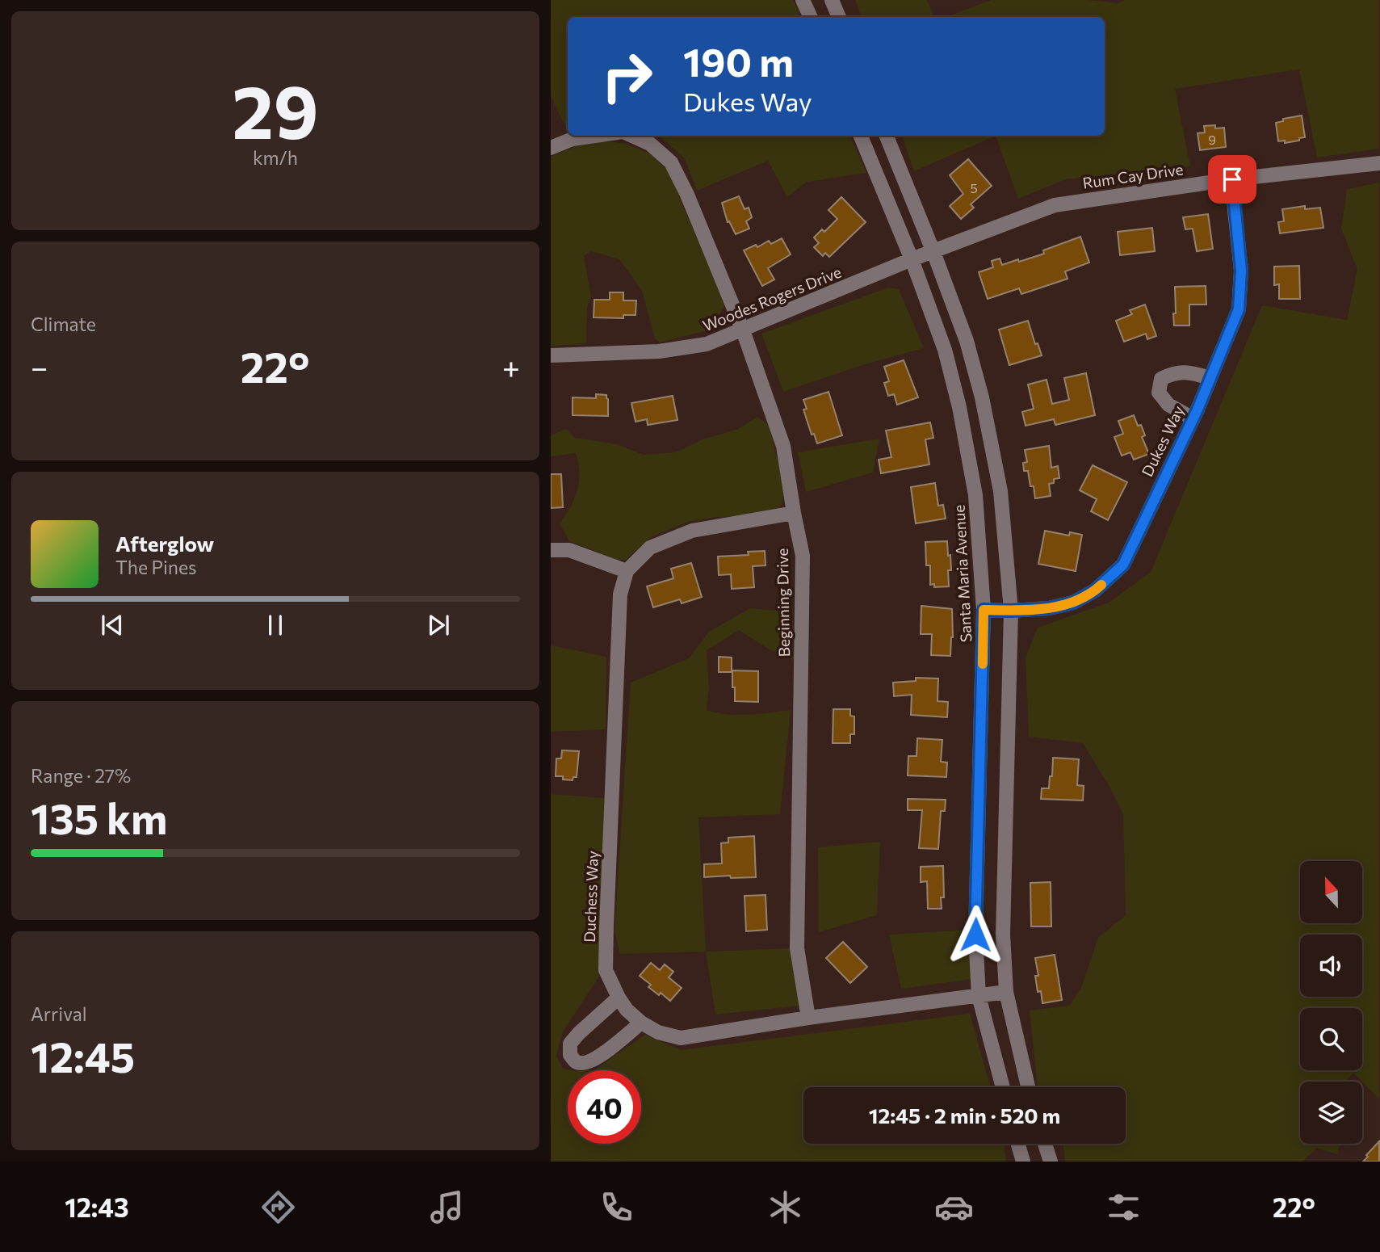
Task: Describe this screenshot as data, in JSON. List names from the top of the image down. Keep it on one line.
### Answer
{"streets":{"street":["Rum Cay Drive","Woodes Rogers Drive","Dukes Way","Santa Maria Avenue","Beginning Drive","Duchess Way"]},"crossings":[["Rum Cay Drive","Woodes Rogers Drive"],["Rum Cay Drive","Dukes Way"],["Woodes Rogers Drive","Santa Maria Avenue"],["Woodes Rogers Drive","Beginning Drive"],["Dukes Way","Santa Maria Avenue"],["Santa Maria Avenue","Duchess Way"],["Beginning Drive","Duchess Way"]],"house_numbers":["9","5"],"north":"top","page":{"tile":[["29","km/h"],"Climate",["Range · 27%","135 km"],["Arrival","12:45"]],"turn":["190 m","Dukes Way"],"heat":["−","22°","+"],"song":["Afterglow","The Pines"],"limit":"40","trip":"12:45 · 2 min · 520 m","tabs":["12:43","22°"]}}
